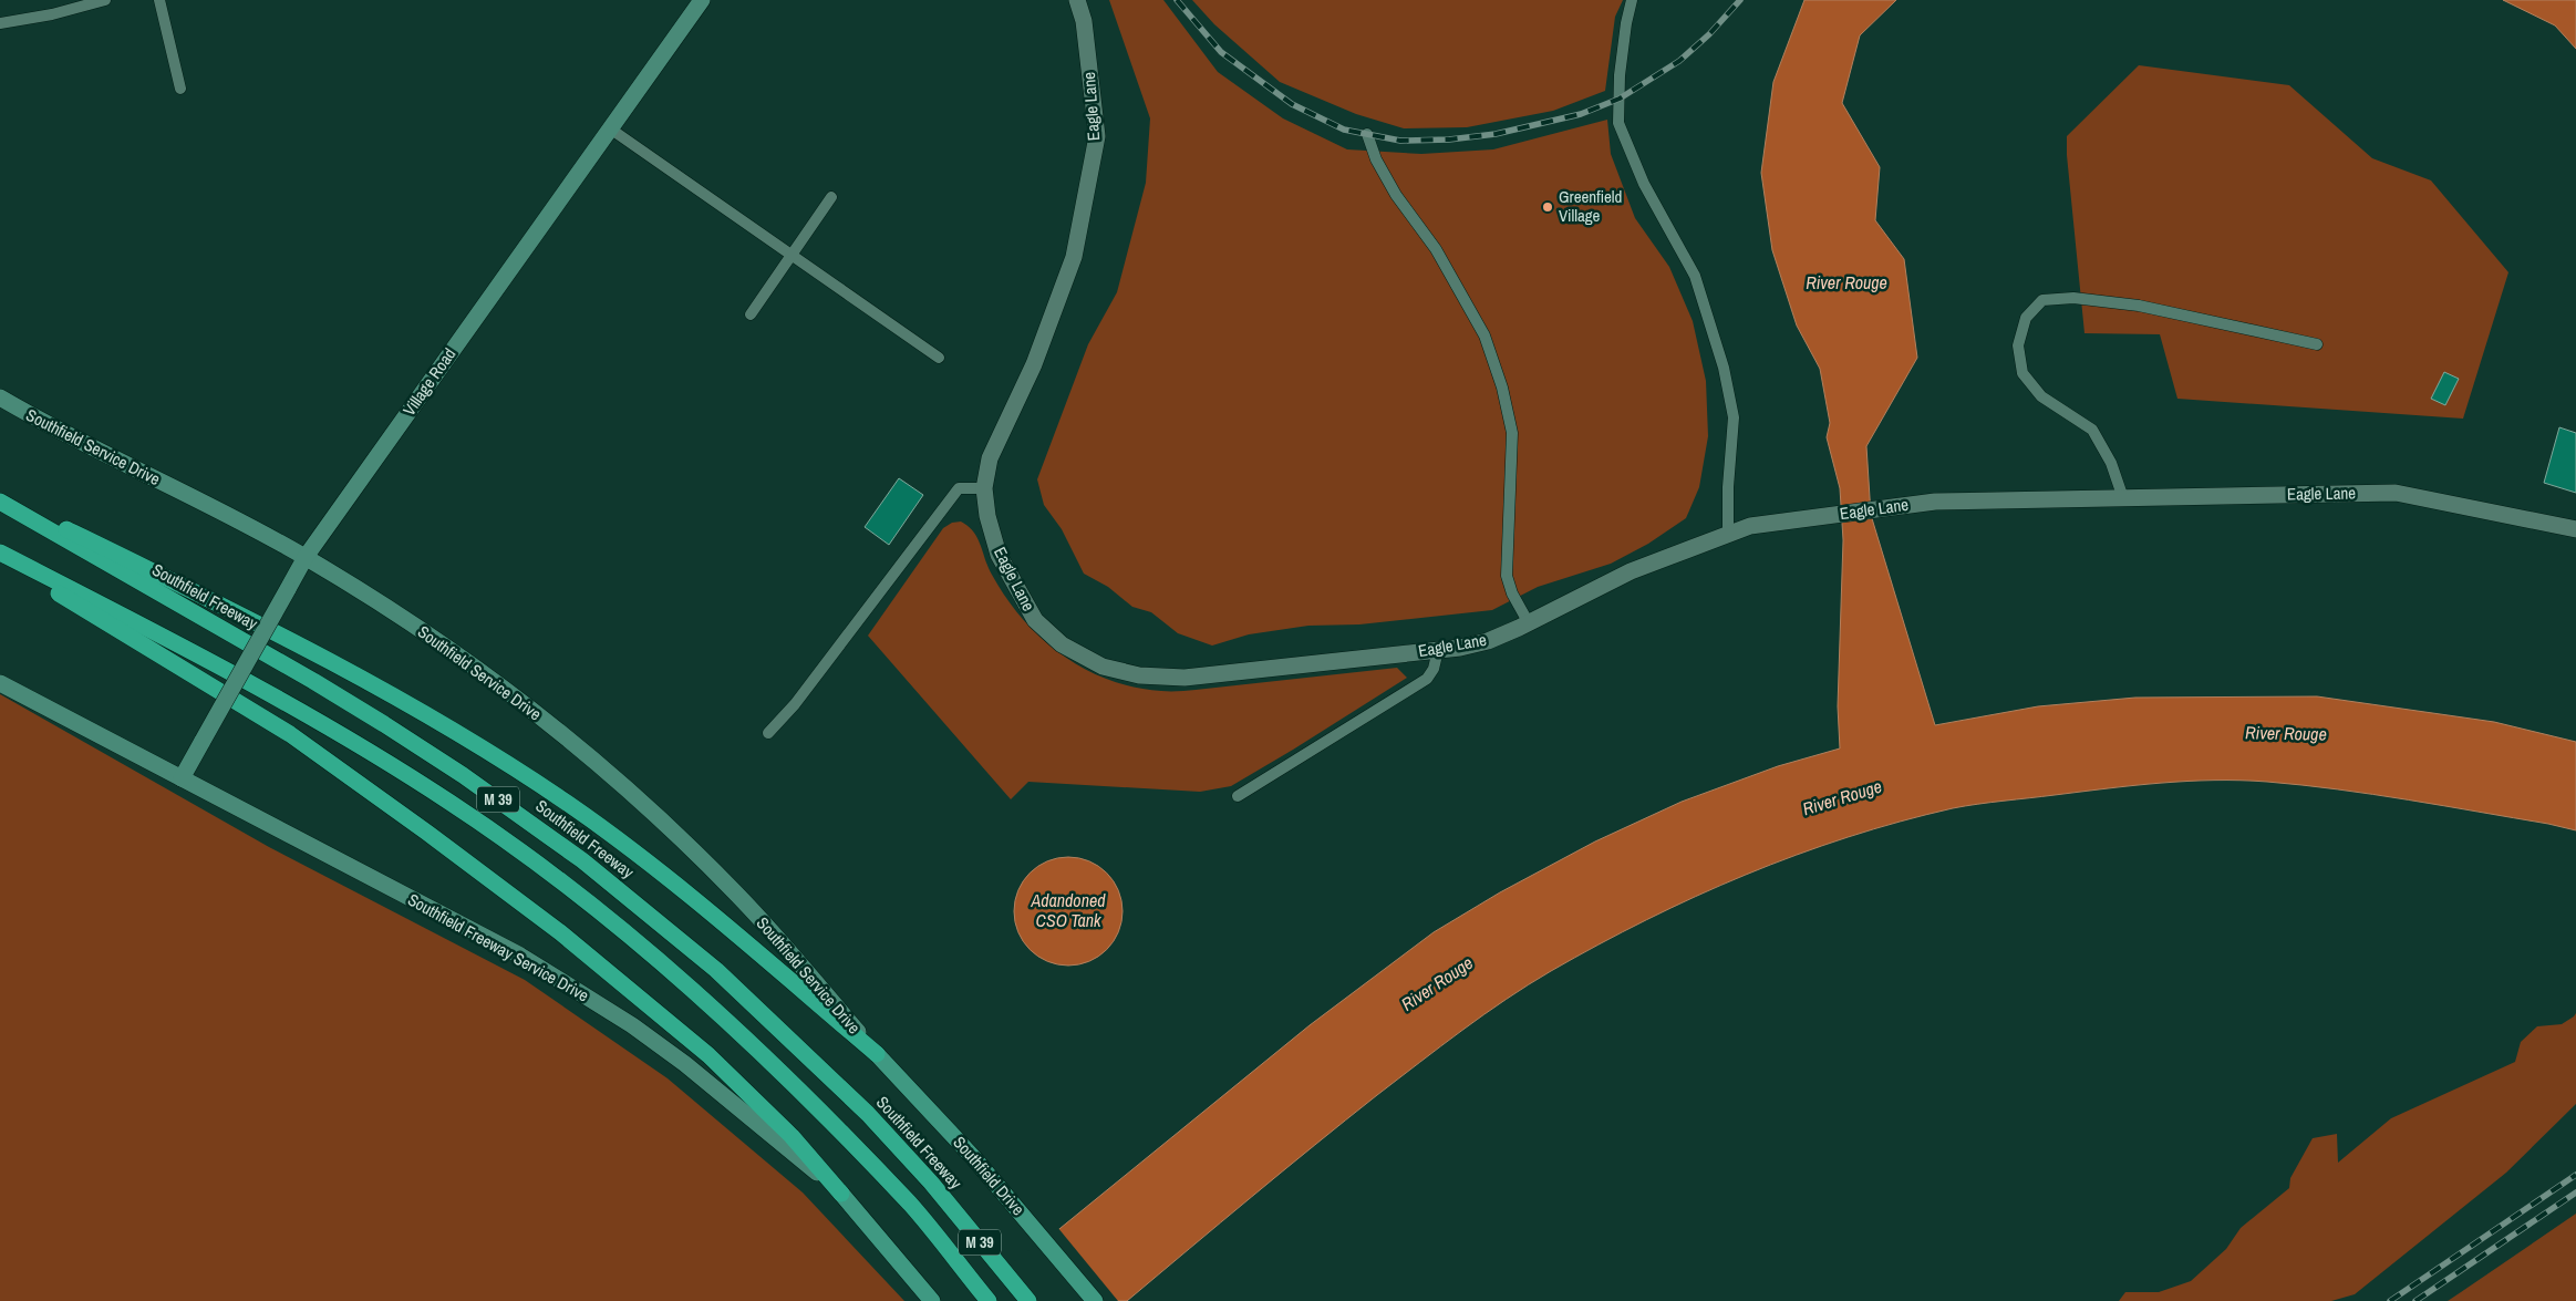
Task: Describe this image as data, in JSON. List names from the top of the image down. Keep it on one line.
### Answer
{"streets":{"highway":["Southfield Freeway","M 39"],"main road":["Village Road","Southfield Service Drive","Southfield Freeway Service Drive","Southfield Drive"],"street":["Eagle Lane"]},"crossings":[["Village Road","Southfield Service Drive"],["Village Road","Southfield Freeway Service Drive"],["Southfield Service Drive","Southfield Drive"]],"water":["River Rouge","Adandoned CSO Tank"],"places":["Greenfield Village"]}
